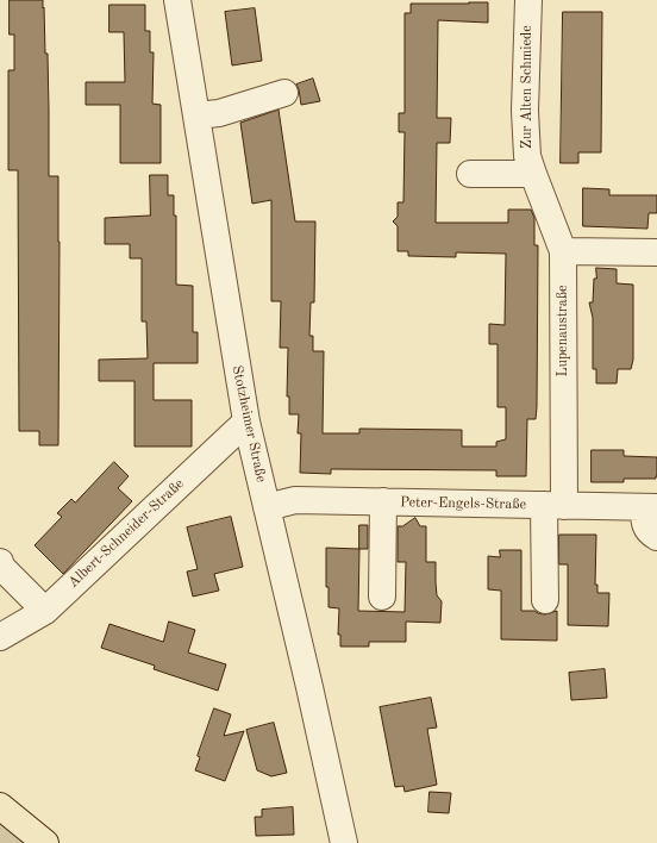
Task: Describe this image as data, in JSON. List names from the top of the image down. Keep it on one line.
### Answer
{"streets":{"street":["Zur Alten Schmiede","Lupenaustraße","Stotzheimer Straße","Peter-Engels-Straße","Albert-Schneider-Straße"]},"crossings":[["Zur Alten Schmiede","Lupenaustraße"],["Lupenaustraße","Peter-Engels-Straße"],["Stotzheimer Straße","Peter-Engels-Straße"],["Stotzheimer Straße","Albert-Schneider-Straße"]]}
